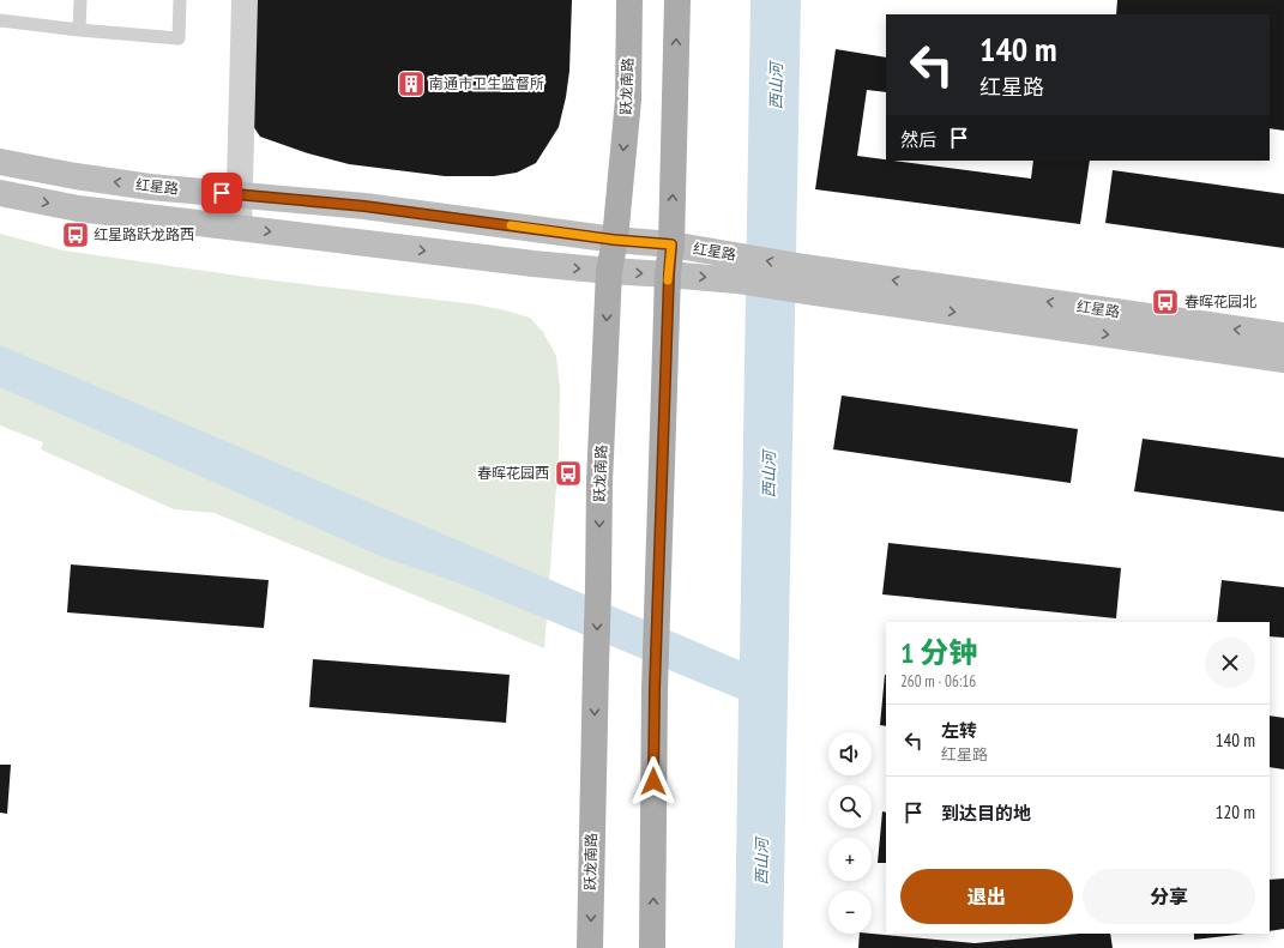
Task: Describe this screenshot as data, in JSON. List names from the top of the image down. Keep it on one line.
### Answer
{"streets":{"main road":["跃龙南路","红星路"]},"crossings":[["跃龙南路","红星路"]],"water":["西山河"],"places":{"building":["南通市卫生监督所"],"bus stop":["红星路跃龙路西","春晖花园北","春晖花园西"]},"page":{"turn":["140 m","红星路"],"then":"然后","heading":["1 分钟","260 m · 06:16"],"list":[{"name":"左转","note":"红星路","value":"140 m"},{"name":"到达目的地","value":"120 m"}],"map_buttons":["+","−"],"buttons":["退出","分享"]}}
